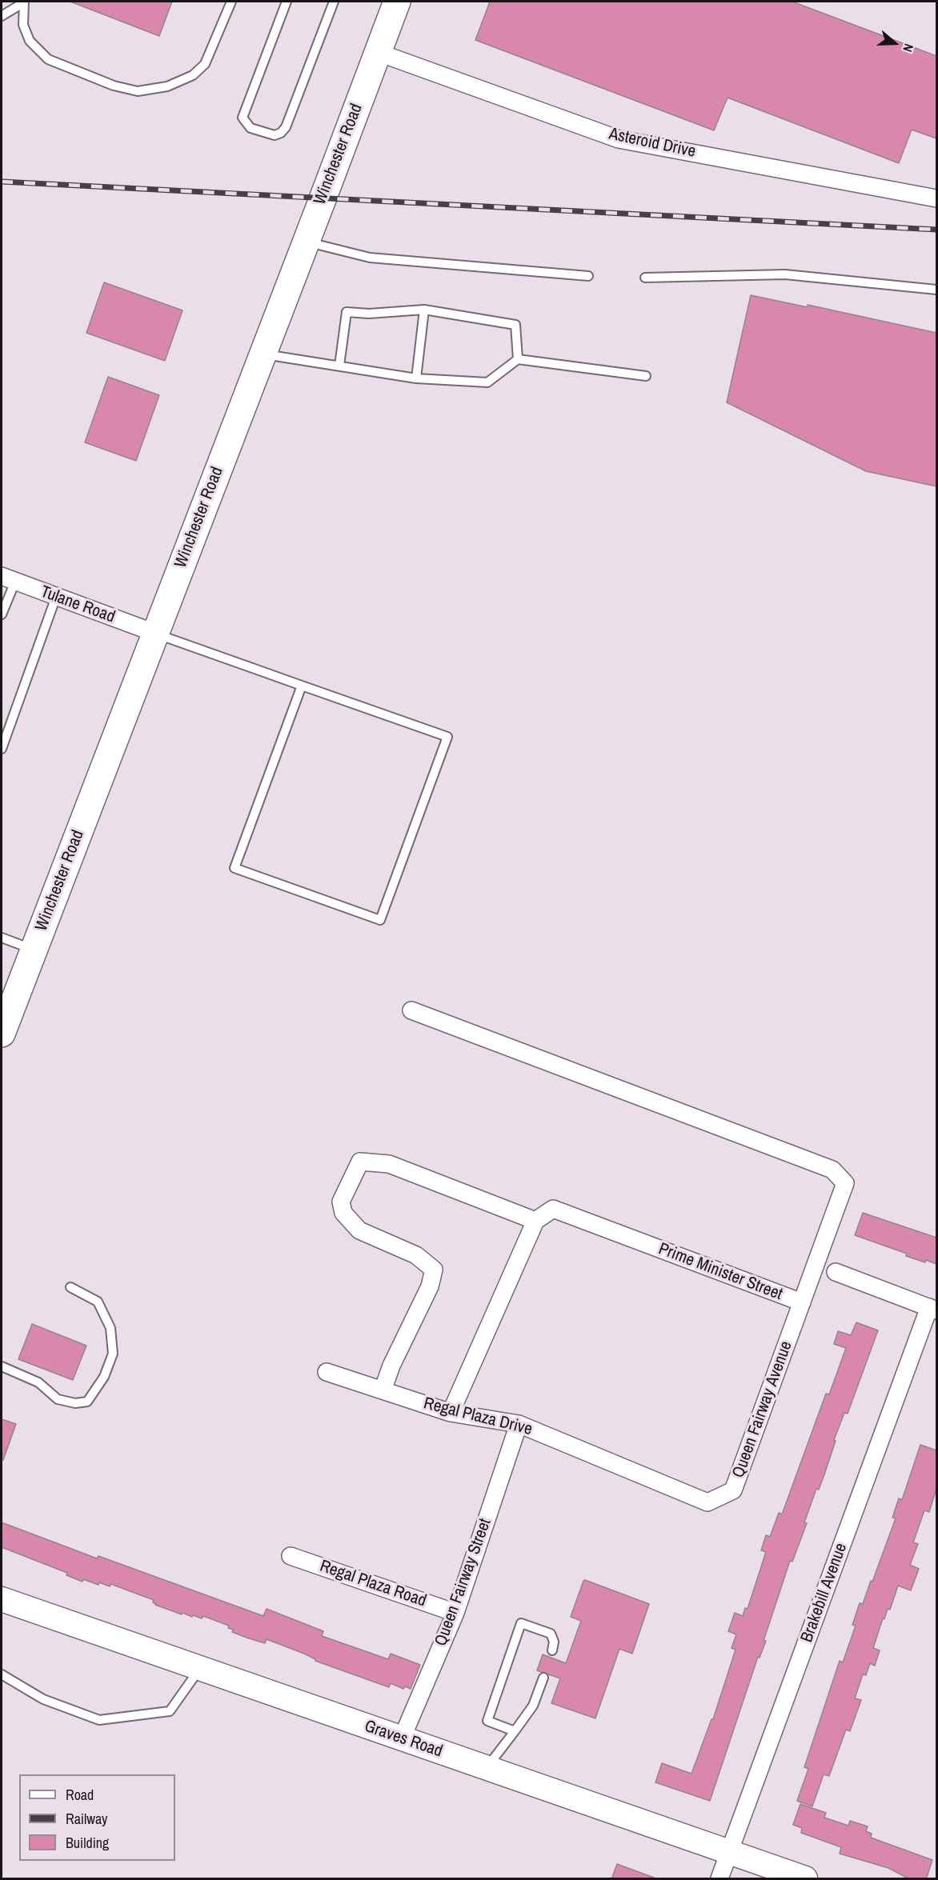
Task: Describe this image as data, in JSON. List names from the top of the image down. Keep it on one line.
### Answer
{"streets":{"main road":["Winchester Road"],"street":["Asteroid Drive","Tulane Road","Prime Minister Street","Queen Fairway Avenue","Regal Plaza Drive","Queen Fairway Street","Regal Plaza Road","Brakebill Avenue","Graves Road"]},"crossings":[["Asteroid Drive","Winchester Road"],["Winchester Road","Tulane Road"],["Prime Minister Street","Queen Fairway Avenue"],["Queen Fairway Avenue","Regal Plaza Drive"],["Regal Plaza Drive","Queen Fairway Street"],["Queen Fairway Street","Regal Plaza Road"],["Queen Fairway Street","Graves Road"],["Brakebill Avenue","Graves Road"]],"legend":["Road","Railway","Building"],"north":"right"}
